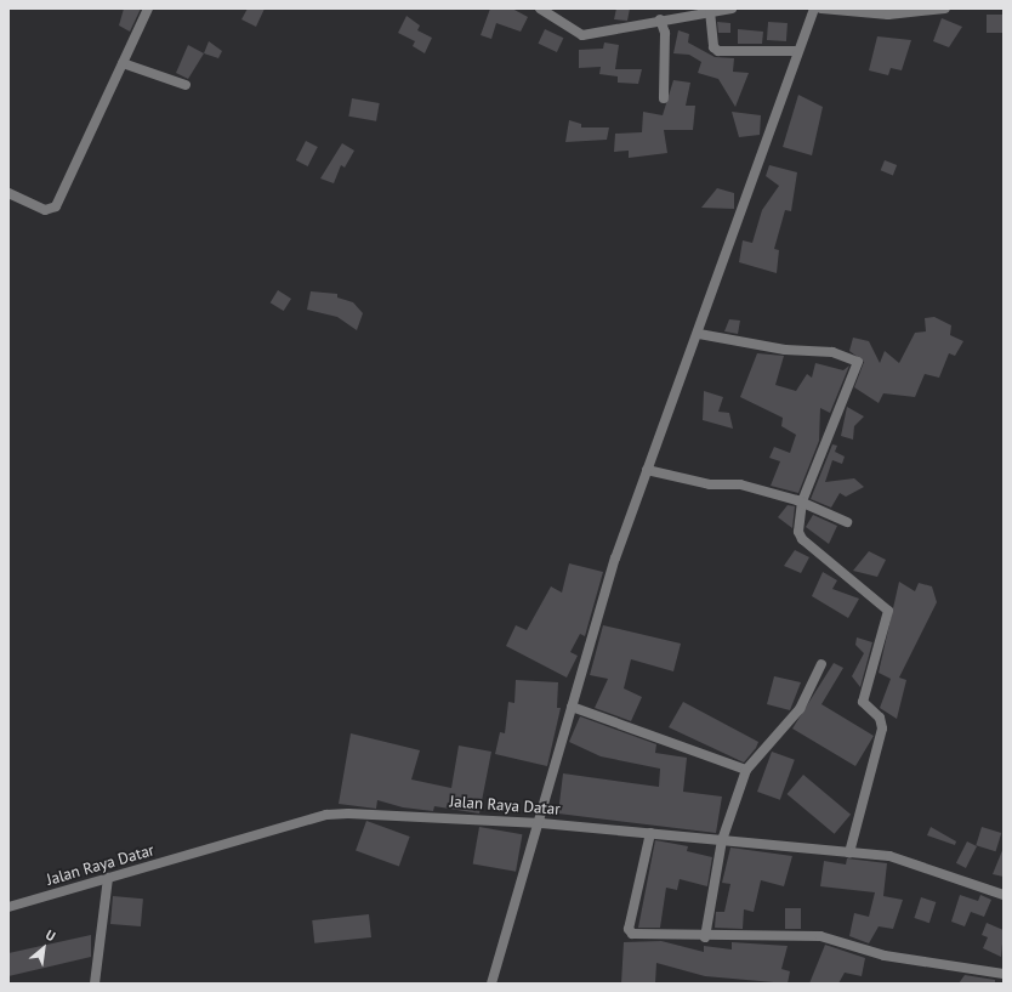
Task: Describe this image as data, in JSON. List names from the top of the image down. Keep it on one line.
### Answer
{"streets":{"street":["Jalan Raya Datar"]},"north":"top right"}
